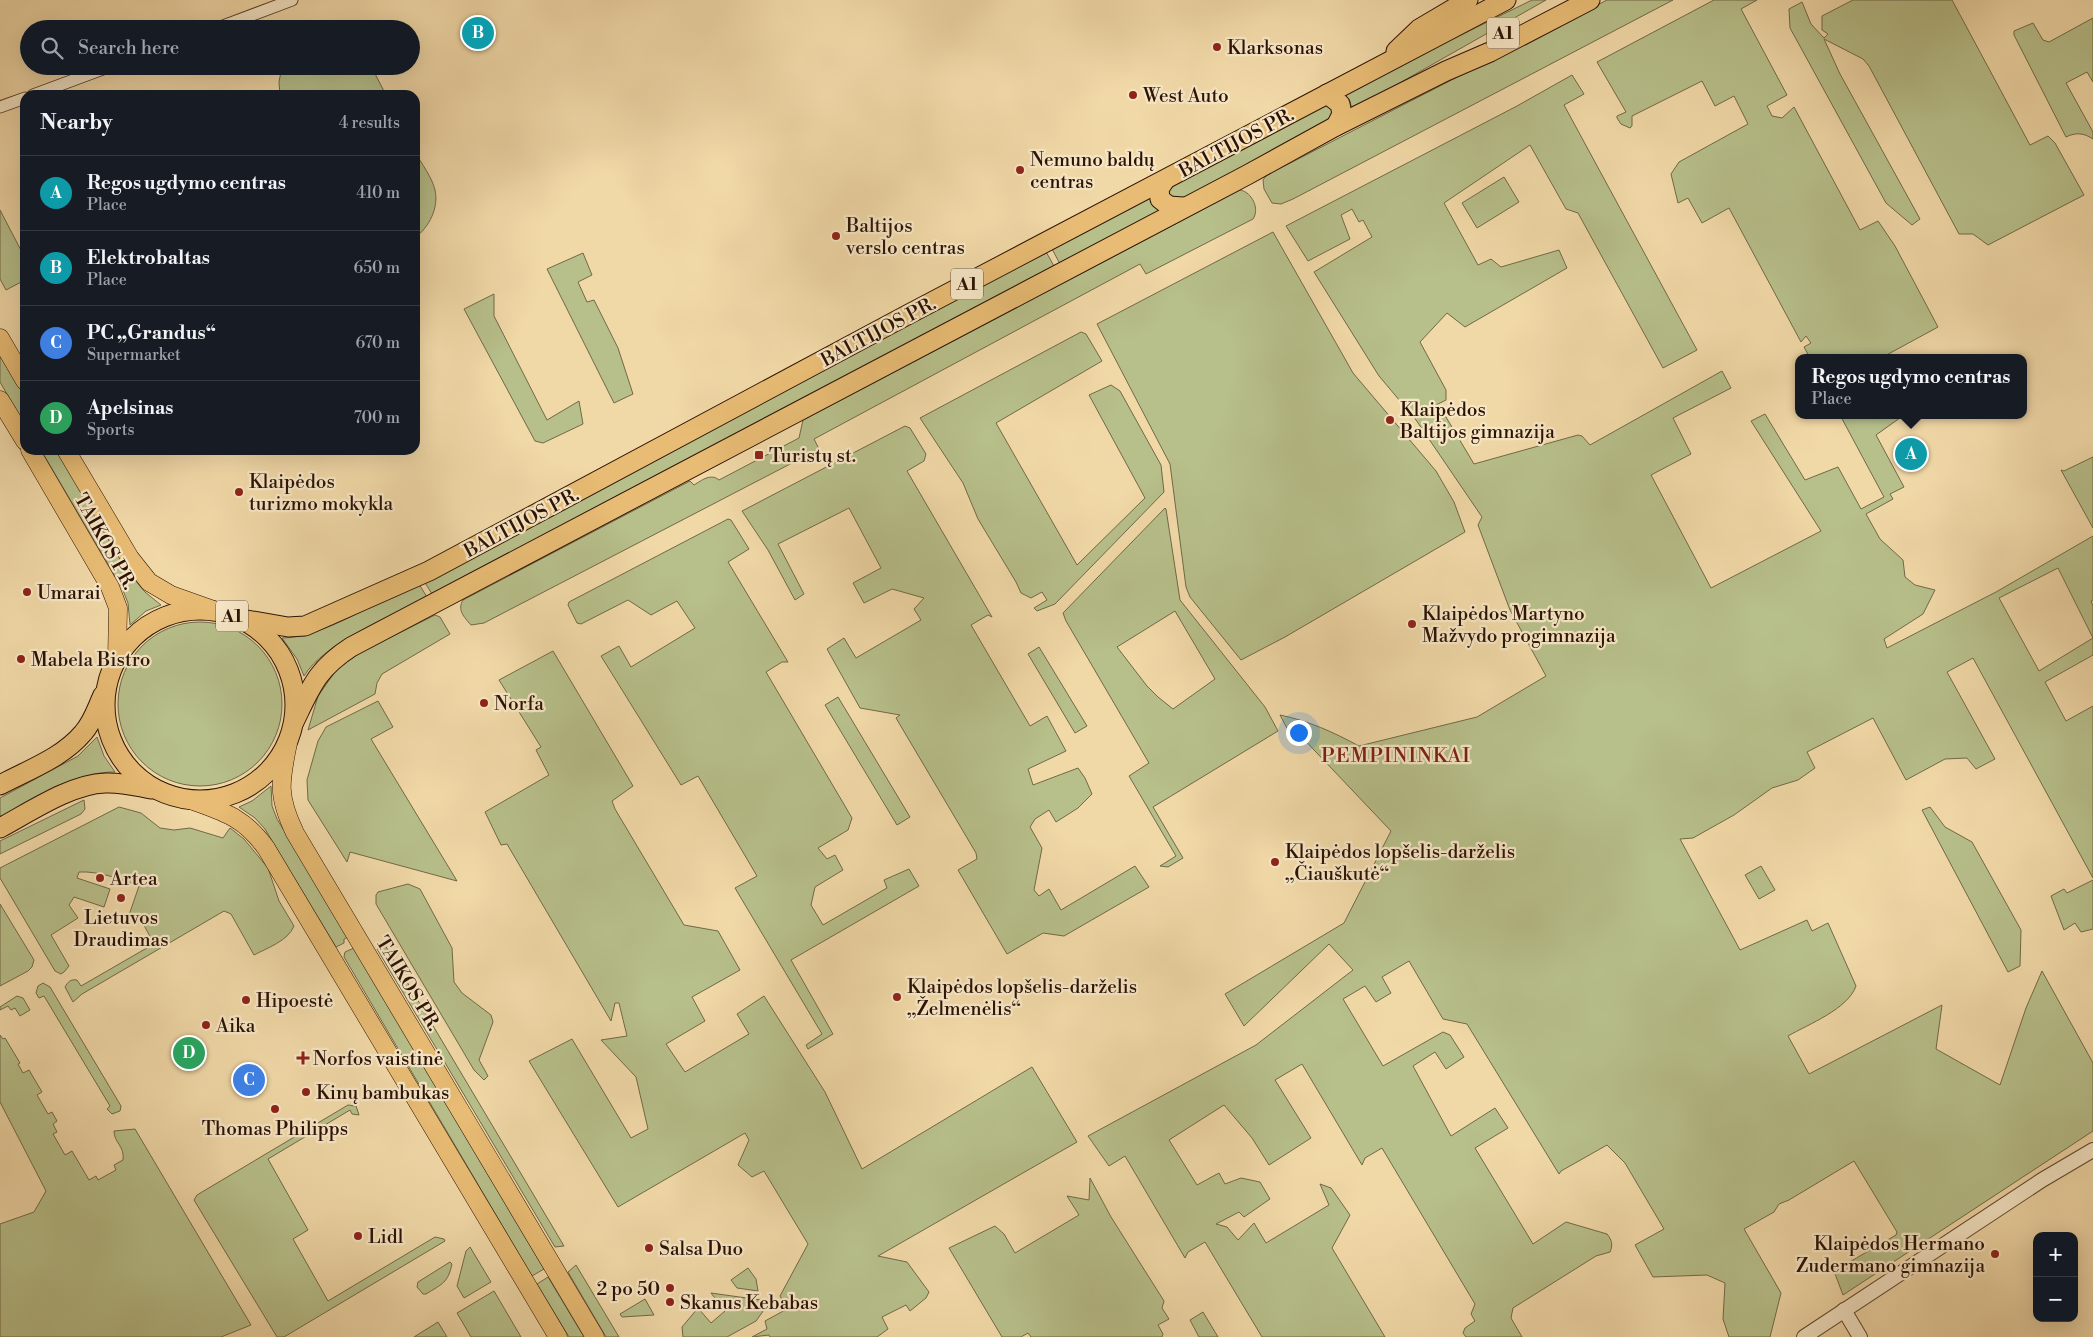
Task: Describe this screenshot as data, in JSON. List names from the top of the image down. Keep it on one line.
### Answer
{"streets":{"highway":["A1","BALTIJOS PR."],"main road":["TAIKOS PR."]},"crossings":[["A1","BALTIJOS PR."],["A1","TAIKOS PR."]],"districts":["PEMPININKAI"],"places":{"other":["Klarksonas","West Auto","Nemuno baldų centras","Baltijos verslo centras","Klaipėdos Baltijos gimnazija","Klaipėdos turizmo mokykla","Umarai","Klaipėdos Martyno Mažvydo progimnazija","Mabela Bistro","Norfa","Klaipėdos lopšelis-darželis „Čiauškutė“","Artea","Lietuvos Draudimas","Klaipėdos lopšelis-darželis „Želmenėlis“","Hipoestė","Aika","Kinų bambukas","Thomas Philipps","Lidl","Salsa Duo","Klaipėdos Hermano Zudermano gimnazija","2 po 50","Skanus Kebabas"],"transit":["Turistų st."],"health":["Norfos vaistinė"]},"page":{"pins":["B","A","D","C"],"search":"Search here","heading":["Nearby","4 results"],"list":[{"mark":"A","name":"Regos ugdymo centras","note":"Place","value":"410 m"},{"mark":"B","name":"Elektrobaltas","note":"Place","value":"650 m"},{"mark":"C","name":"PC „Grandus“","note":"Supermarket","value":"670 m"},{"mark":"D","name":"Apelsinas","note":"Sports","value":"700 m"}],"popup":["Regos ugdymo centras","Place"],"map_buttons":["+","−"]}}
